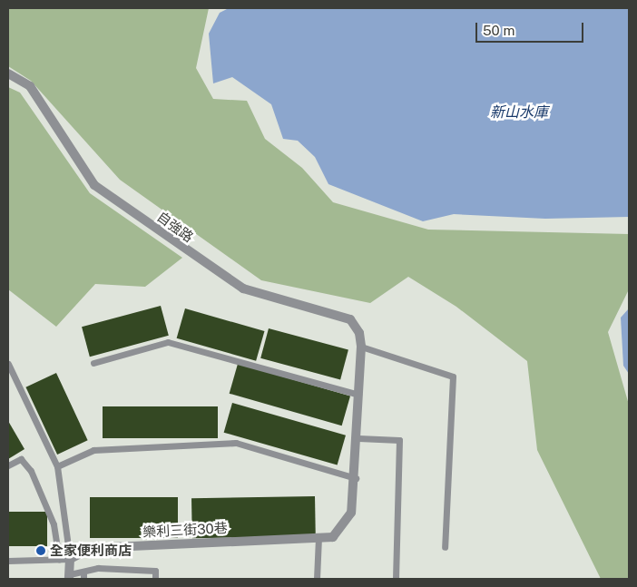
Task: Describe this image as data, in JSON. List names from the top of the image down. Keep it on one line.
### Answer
{"streets":{"street":["自強路","樂利三街30巷"]},"crossings":[["自強路","樂利三街30巷"]],"water":["新山水庫"],"places":["全家便利商店"],"scale_bar":"50 m"}
